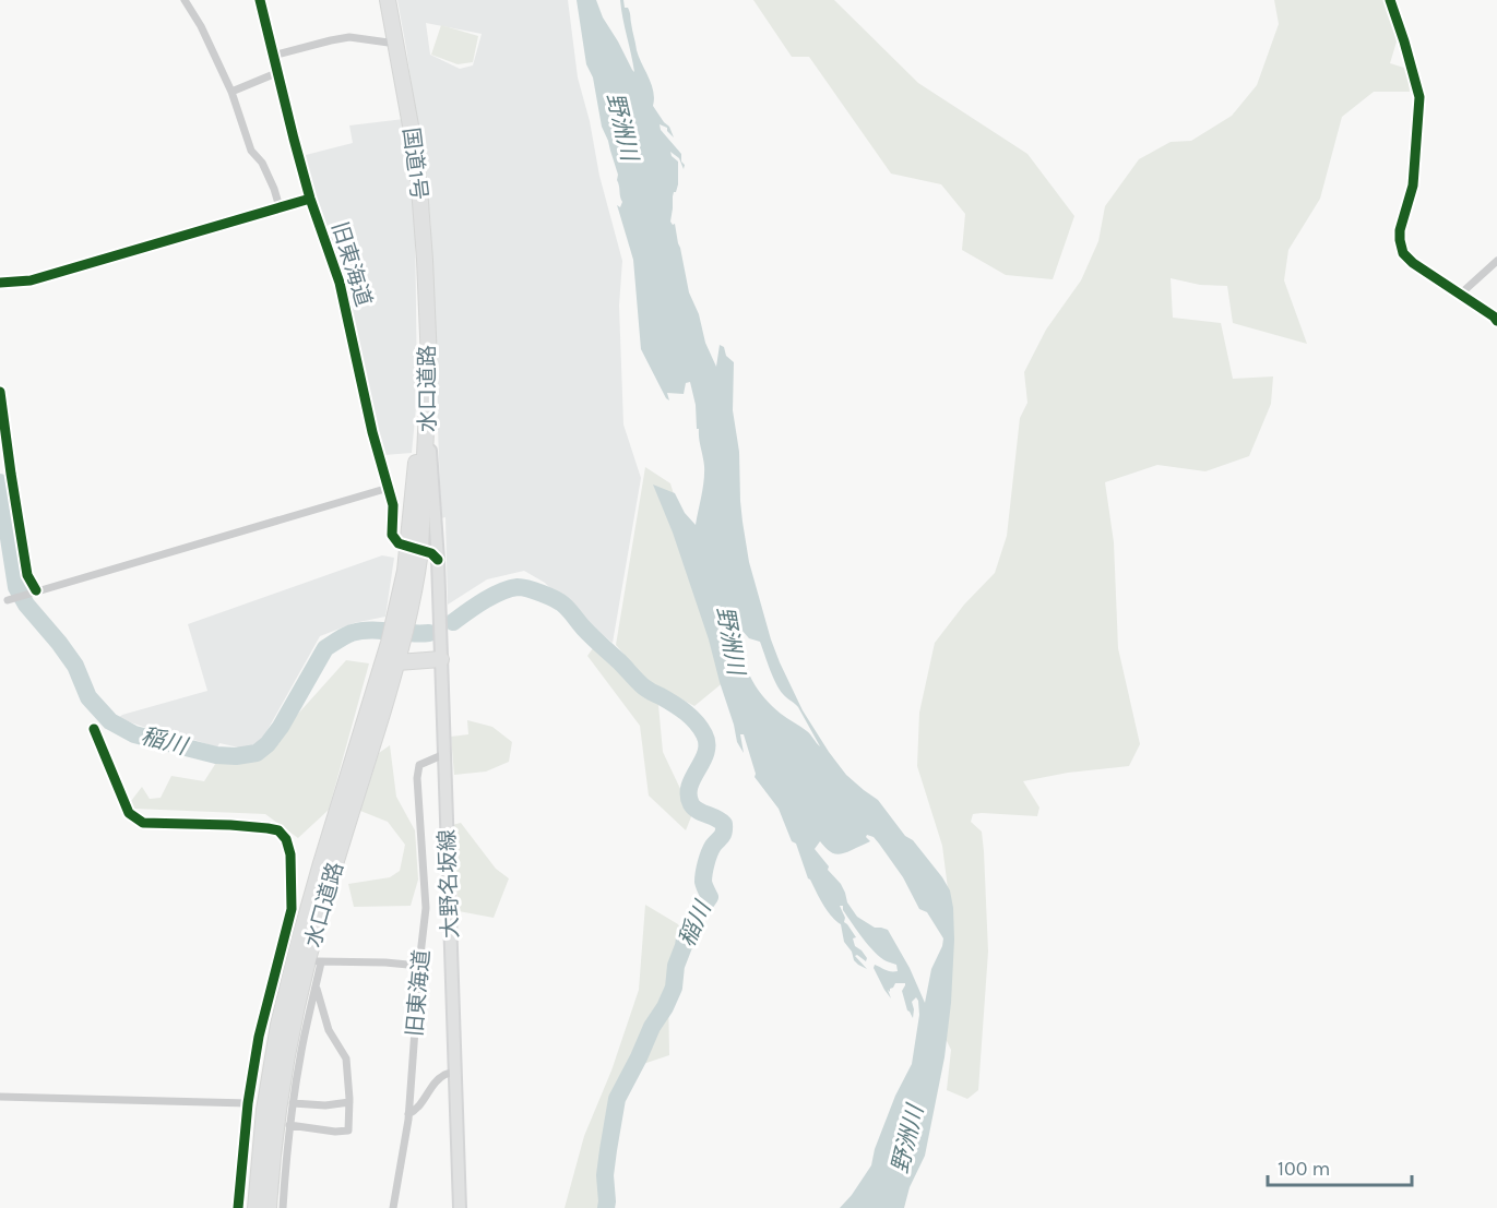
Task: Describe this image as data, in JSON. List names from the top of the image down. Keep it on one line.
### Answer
{"streets":{"highway":["国道1号","水口道路"],"main road":["大野名坂線"],"street":["旧東海道"]},"crossings":[["国道1号","水口道路"],["旧東海道","水口道路"],["旧東海道","大野名坂線"],["水口道路","大野名坂線"]],"water":["野洲川","稲川"],"scale_bar":"100 m"}
